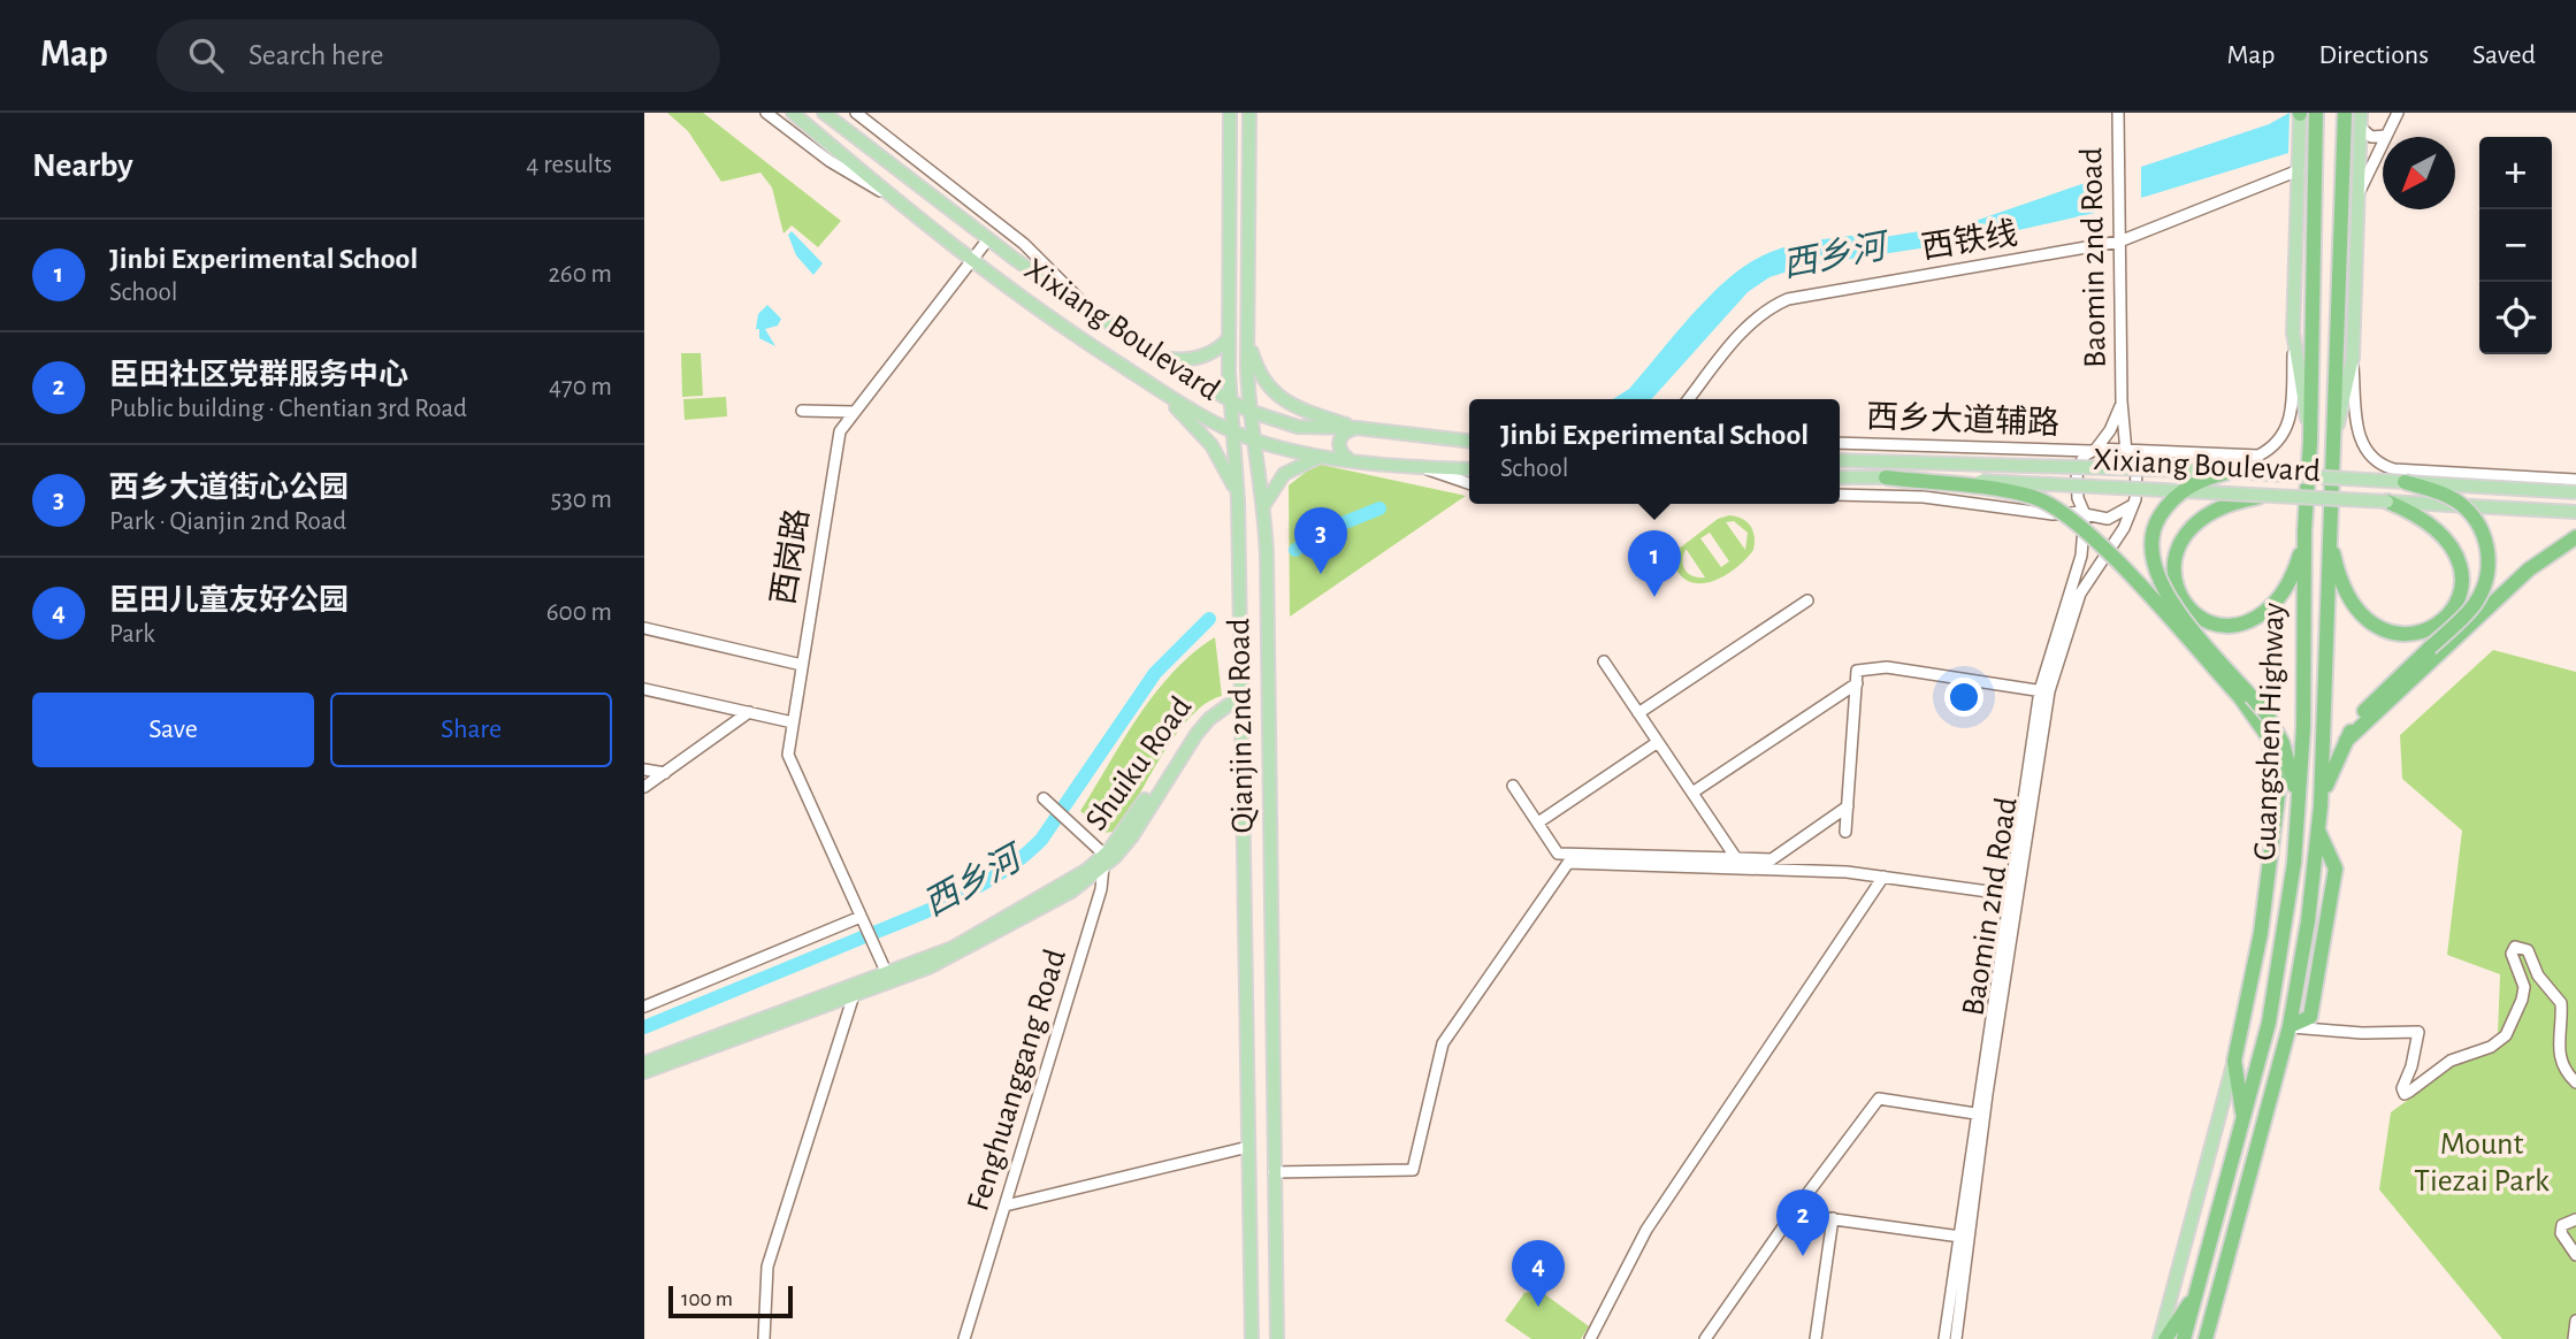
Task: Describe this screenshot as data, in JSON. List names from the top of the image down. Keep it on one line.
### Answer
{"streets":{"highway":["Guangshen Highway"],"main road":["Xixiang Boulevard","Qianjin 2nd Road","Shuiku Road"],"street":["西铁线","Baomin 2nd Road","西乡大道辅路","西岗路","Fenghuanggang Road"]},"crossings":[["西铁线","Baomin 2nd Road"],["Baomin 2nd Road","西乡大道辅路"],["Xixiang Boulevard","西岗路"],["Xixiang Boulevard","Qianjin 2nd Road"],["西岗路","Shuiku Road"],["Qianjin 2nd Road","Shuiku Road"],["Shuiku Road","Fenghuanggang Road"]],"water":["西乡河"],"parks":["Mount Tiezai Park"],"scale_bar":"100 m","north":"bottom left","page":{"header":"Map","search":"Search here","nav":["Map","Directions","Saved"],"heading":["Nearby","4 results"],"map_buttons":["+","−"],"list":[{"mark":"1","name":"Jinbi Experimental School","note":"School","value":"260 m"},{"mark":"2","name":"臣田社区党群服务中心","note":"Public building · Chentian 3rd Road","value":"470 m"},{"mark":"3","name":"西乡大道街心公园","note":"Park · Qianjin 2nd Road","value":"530 m"},{"mark":"4","name":"臣田儿童友好公园","note":"Park","value":"600 m"}],"popup":["Jinbi Experimental School","School"],"pins":["3","1","2","4"],"buttons":["Save","Share"],"scale":"100 m"}}
